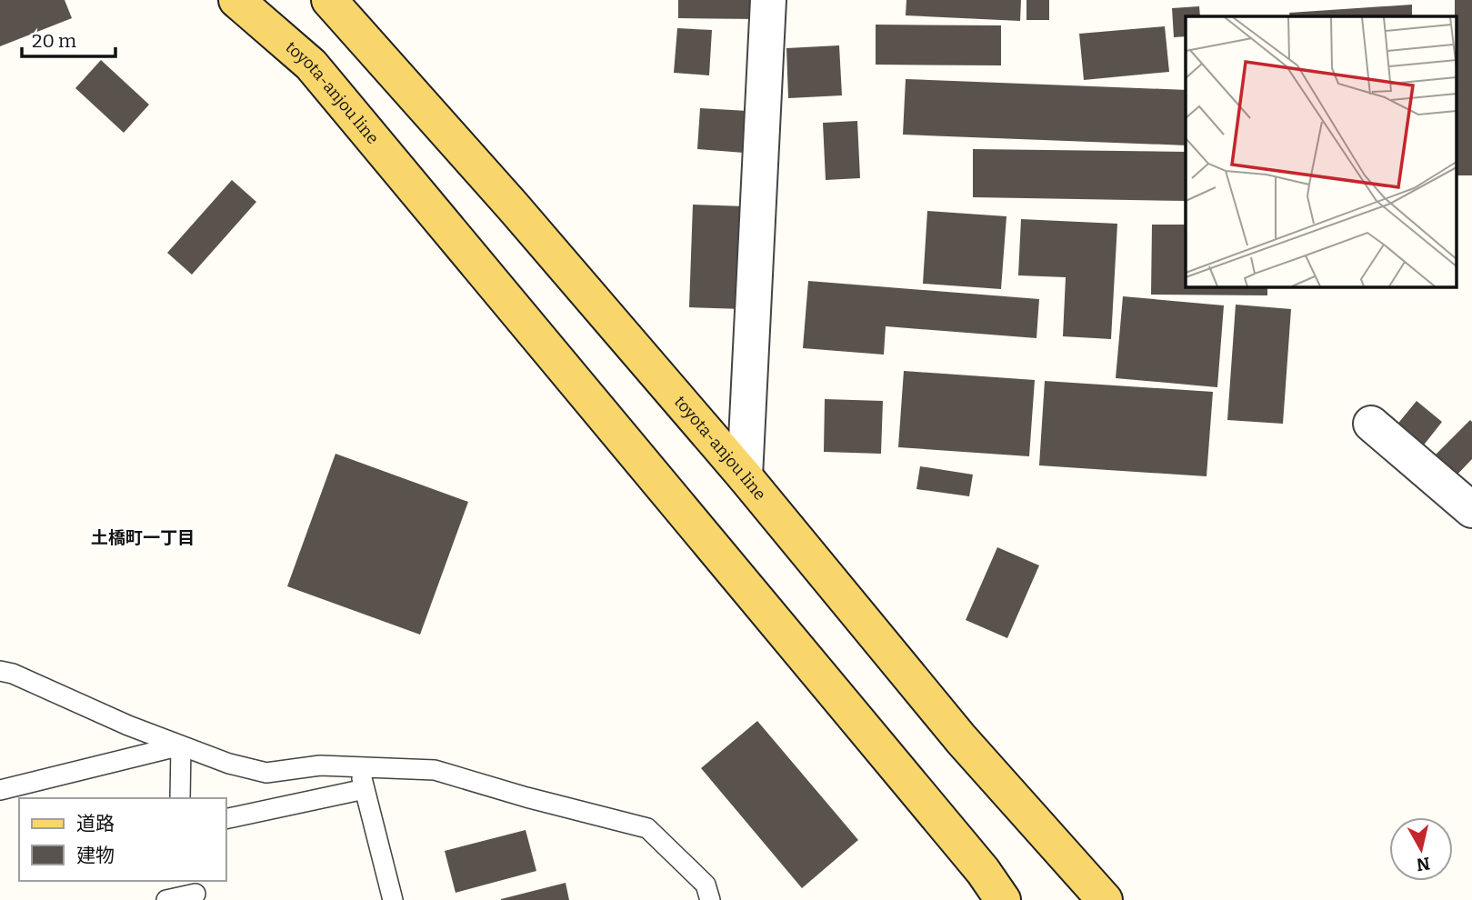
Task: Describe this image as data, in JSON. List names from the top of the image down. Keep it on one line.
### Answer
{"streets":{"main road":["toyota-anjou line"]},"districts":["土橋町一丁目"],"legend":["道路","建物"],"scale_bar":"20 m","north":"bottom"}
